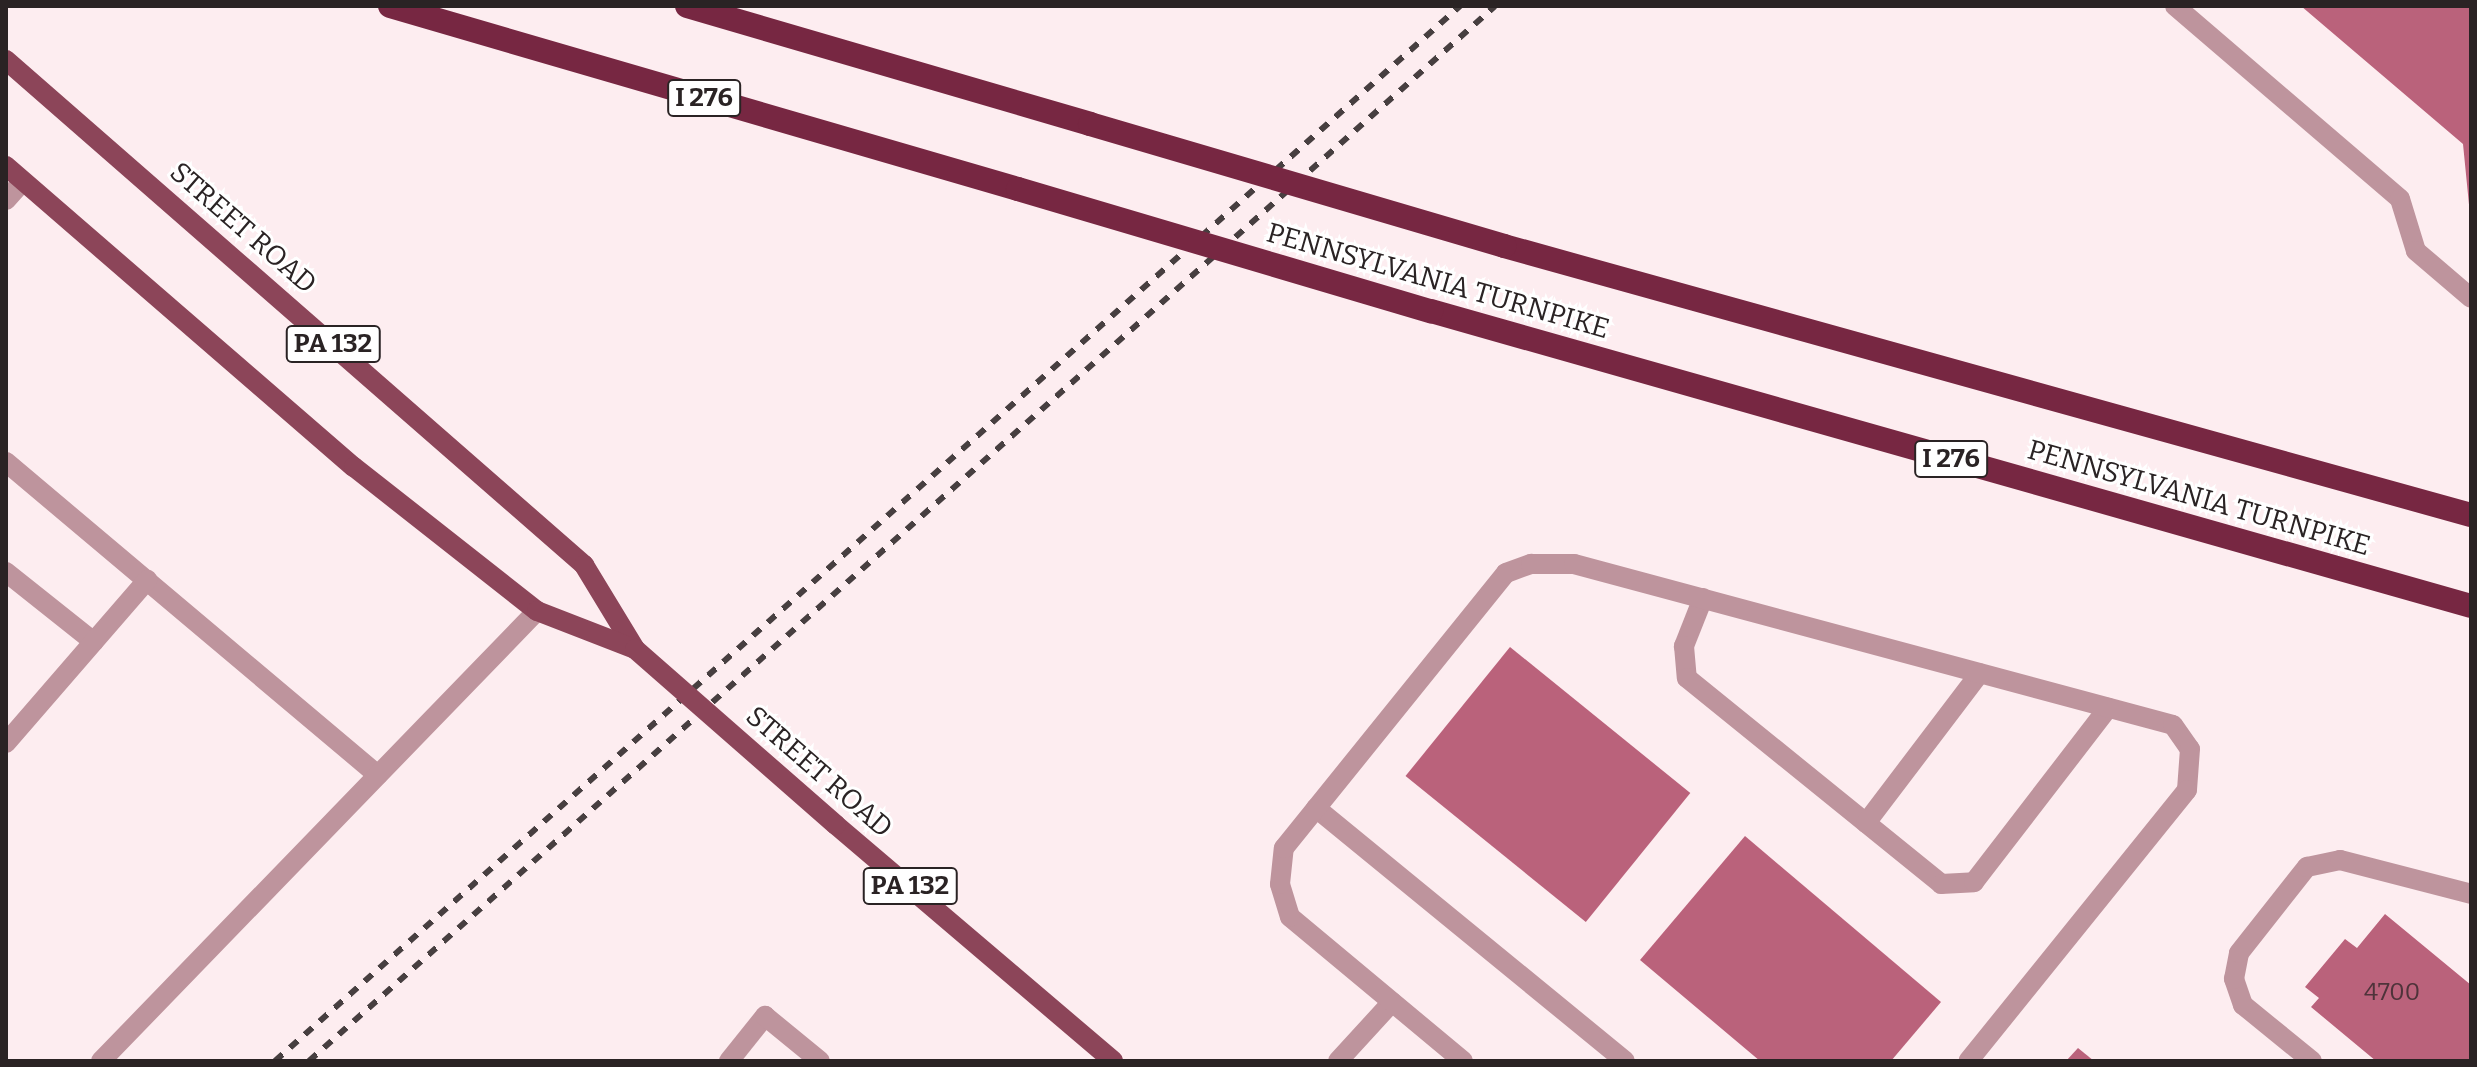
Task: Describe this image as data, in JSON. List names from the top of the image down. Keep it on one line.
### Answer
{"streets":{"highway":["I 276","PENNSYLVANIA TURNPIKE"],"main road":["STREET ROAD","PA 132"]},"house_numbers":["4700"]}
